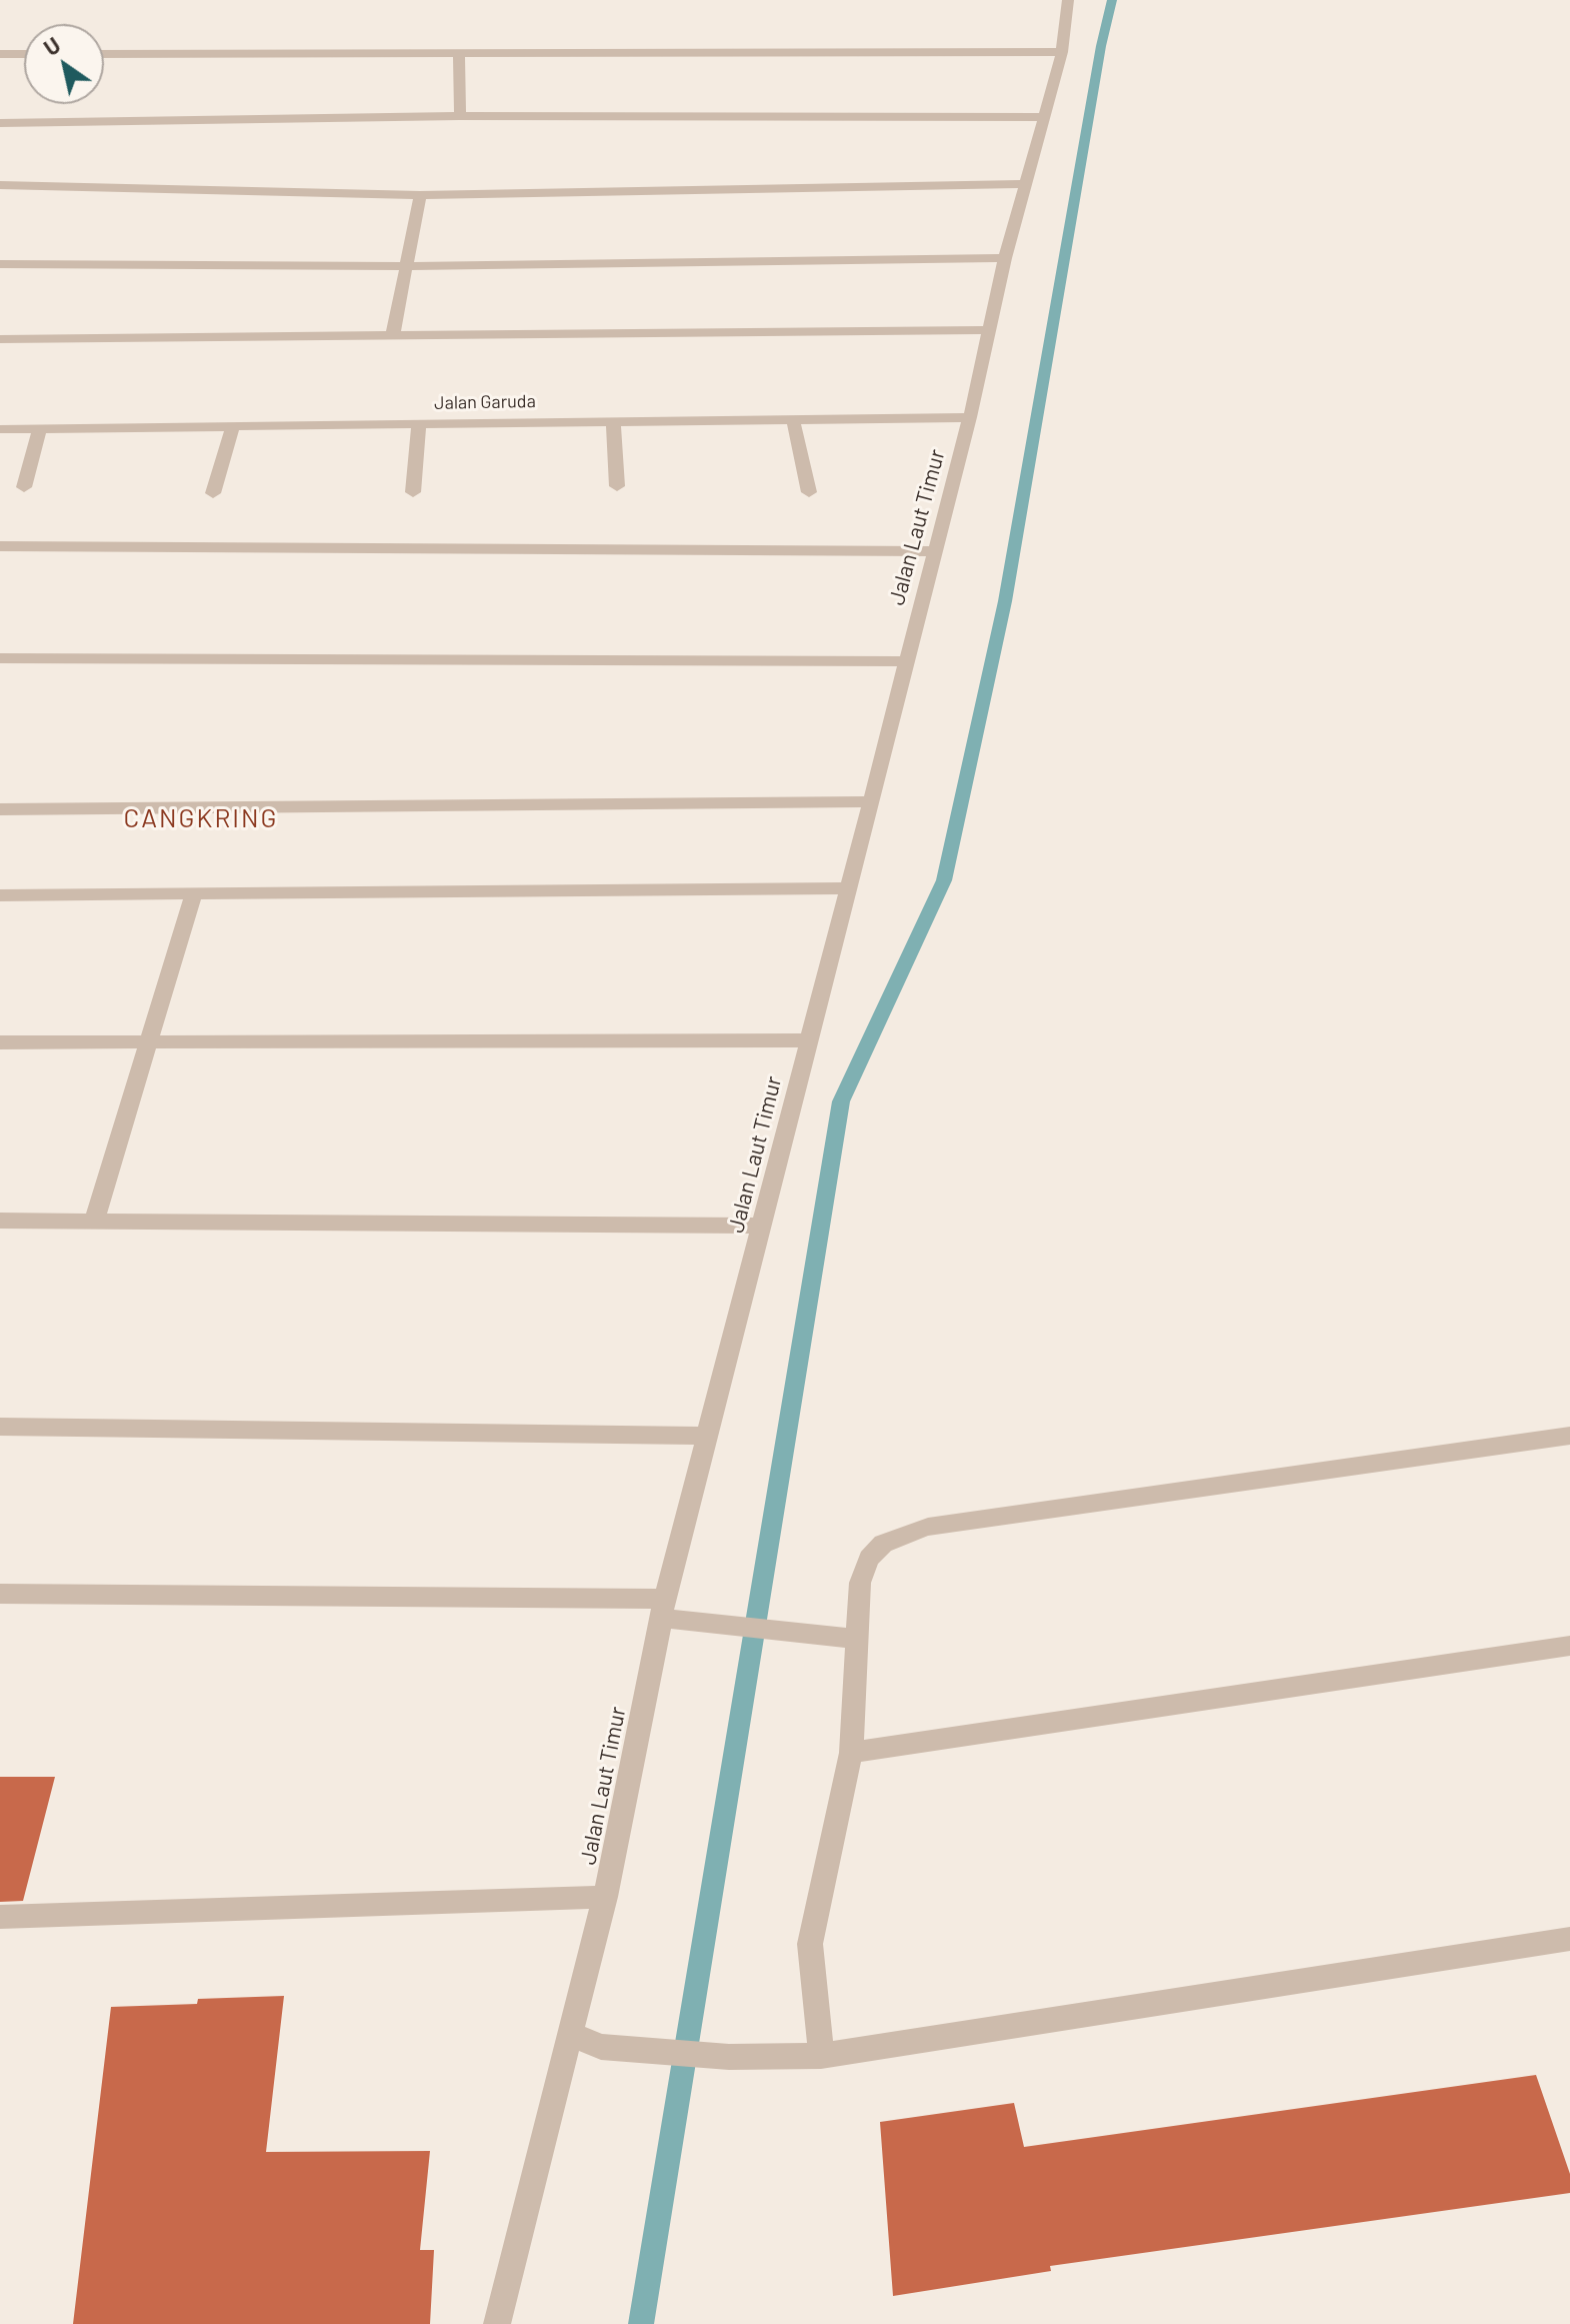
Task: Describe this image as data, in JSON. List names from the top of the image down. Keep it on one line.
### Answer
{"streets":{"street":["Jalan Garuda","Jalan Laut Timur"]},"crossings":[["Jalan Garuda","Jalan Laut Timur"]],"districts":["CANGKRING"],"north":"top left"}
